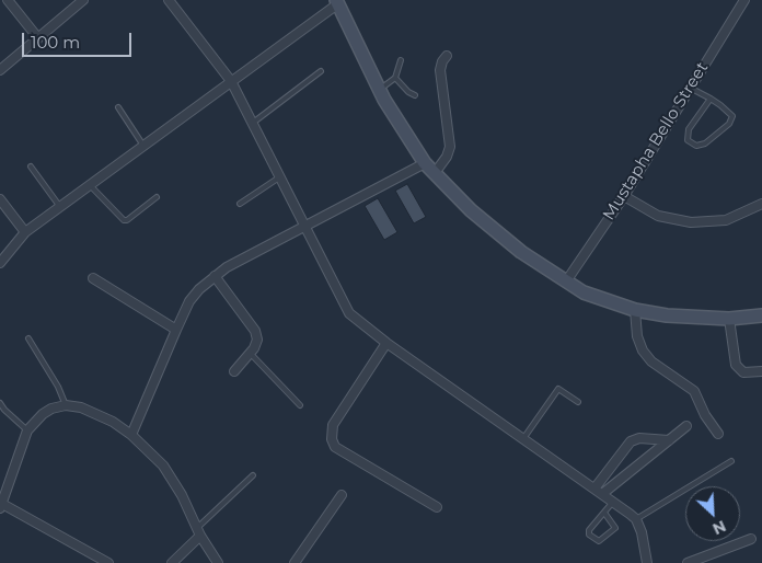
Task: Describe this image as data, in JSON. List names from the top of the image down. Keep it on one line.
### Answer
{"streets":{"street":["Mustapha Bello Street"]},"scale_bar":"100 m","north":"bottom right"}
